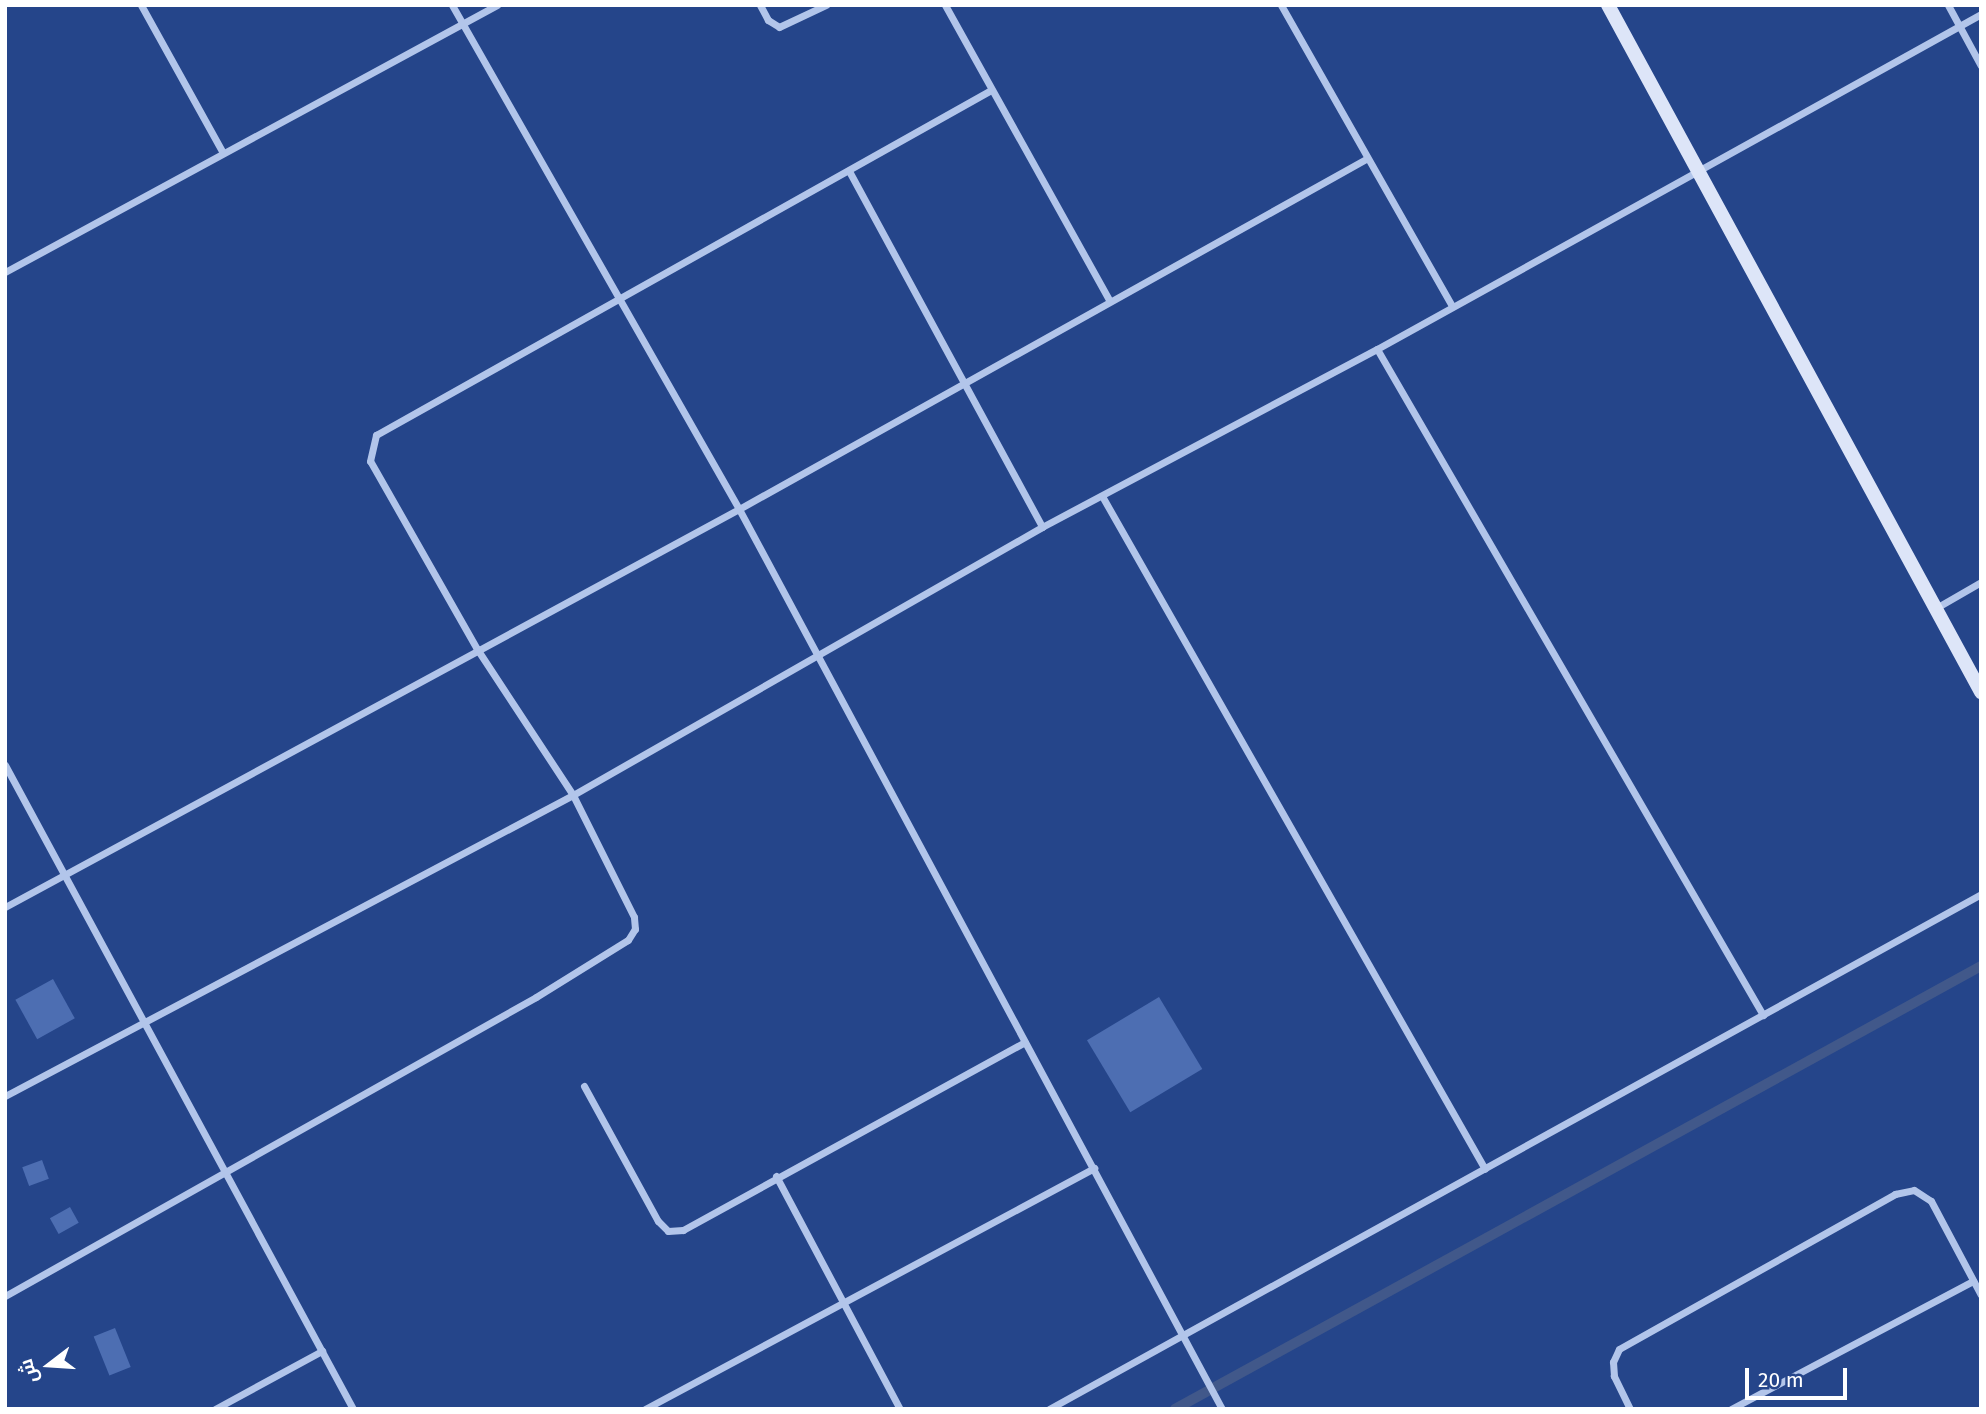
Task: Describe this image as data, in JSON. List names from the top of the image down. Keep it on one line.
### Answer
{"scale_bar":"20 m","north":"left"}
